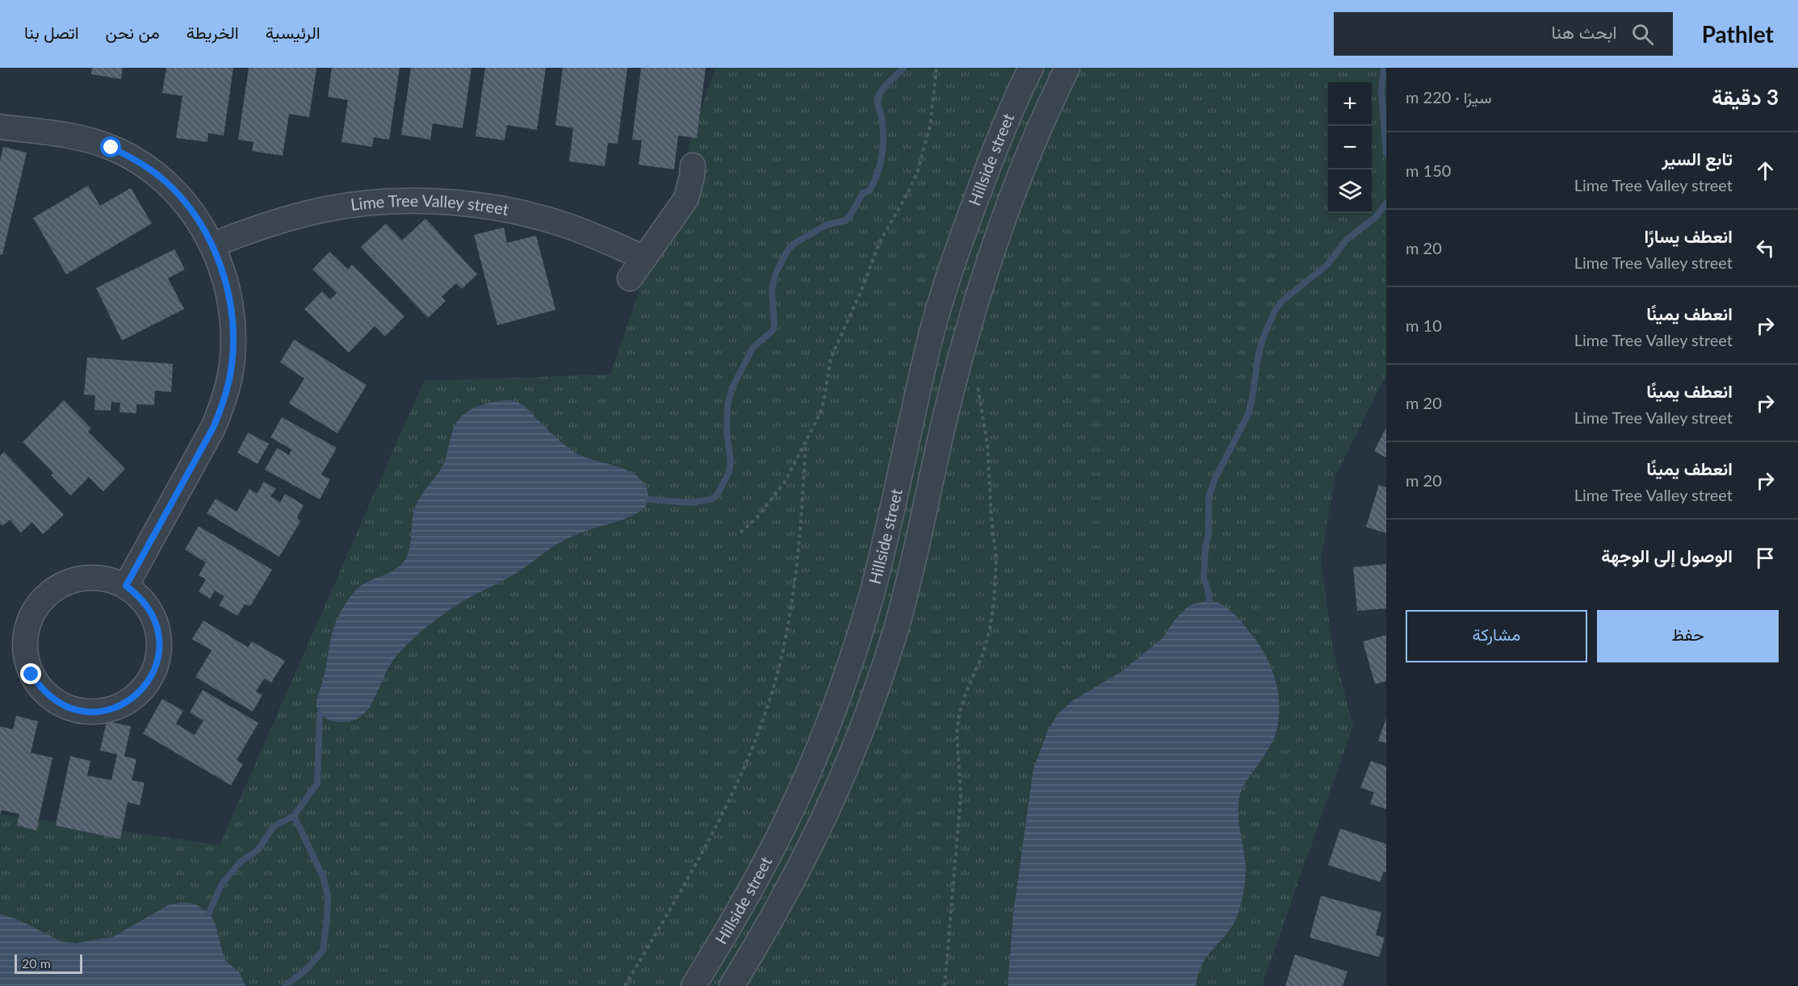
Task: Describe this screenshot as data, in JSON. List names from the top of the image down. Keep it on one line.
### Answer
{"streets":{"street":["Hillside street","Lime Tree Valley street"]},"scale_bar":"20 m","page":{"header":"Pathlet","search":"ابحث هنا","nav":["الرئيسية","الخريطة","من نحن","اتصل بنا"],"heading":["3 دقيقة","سيرًا · 220 m"],"map_buttons":["+","−"],"list":[["تابع السير","Lime Tree Valley street","150 m"],["انعطف يسارًا","Lime Tree Valley street","20 m"],["انعطف يمينًا","Lime Tree Valley street","10 m"],["انعطف يمينًا","Lime Tree Valley street","20 m"],["انعطف يمينًا","Lime Tree Valley street","20 m"],"الوصول إلى الوجهة"],"buttons":["حفظ","مشاركة"],"scale":"20 m"}}
